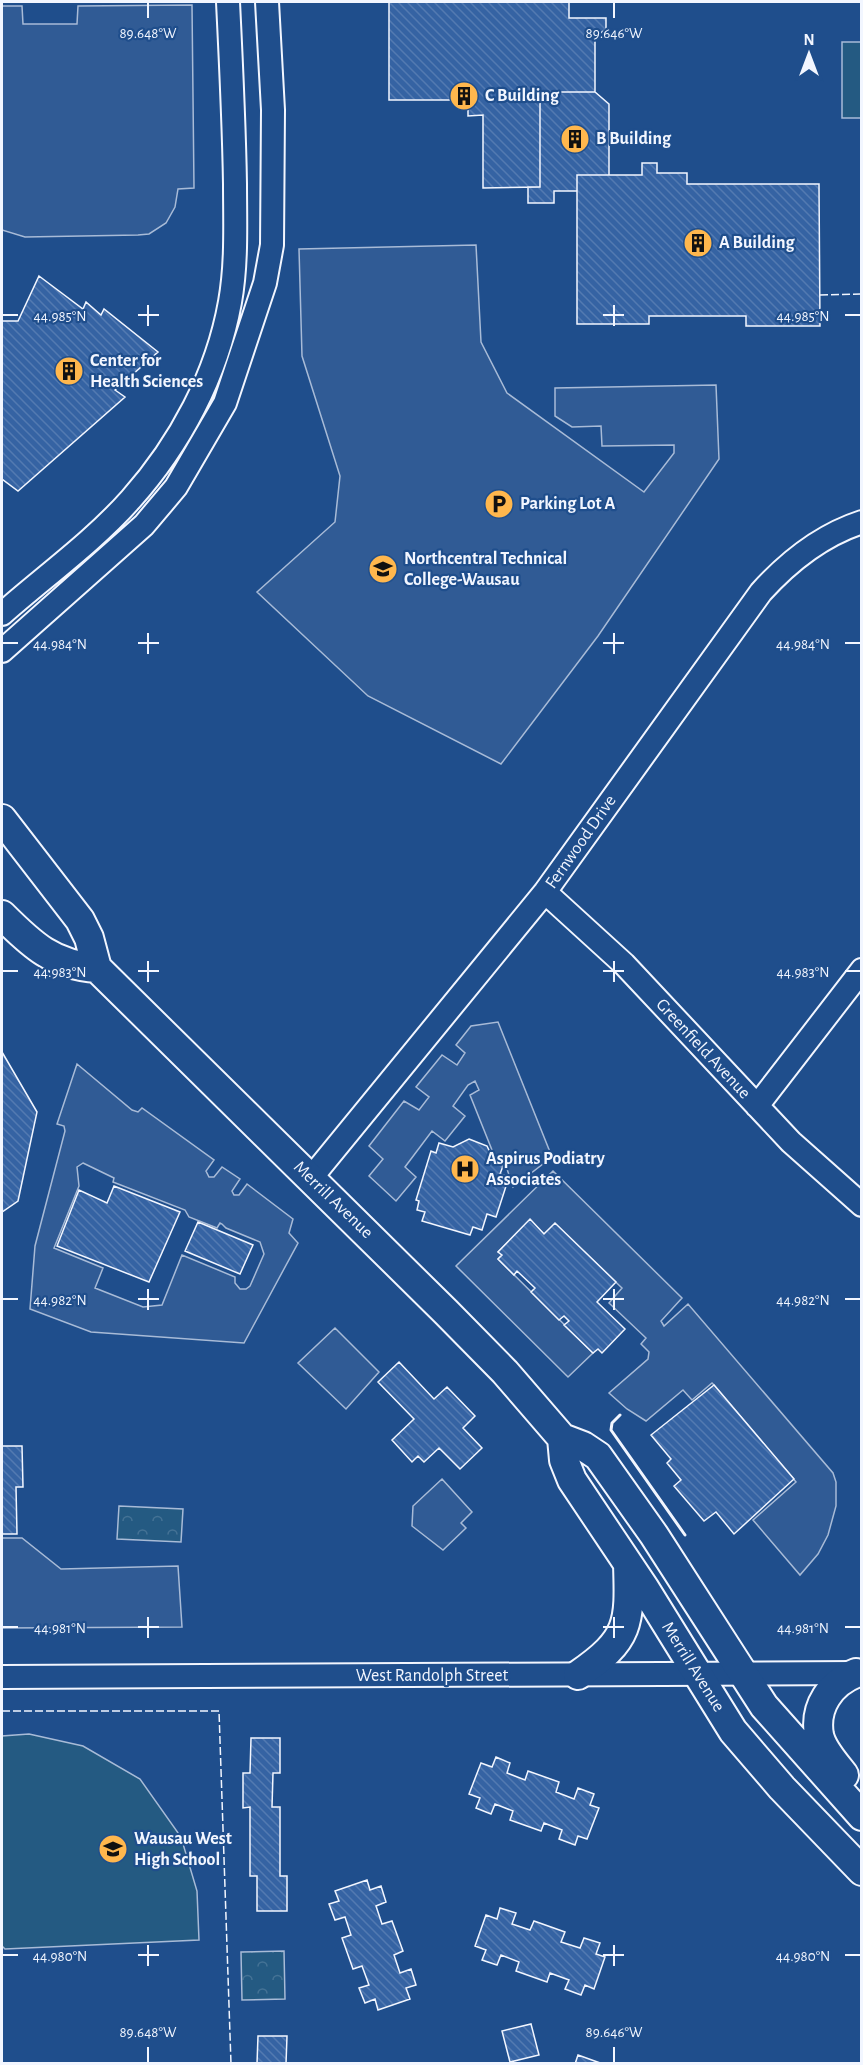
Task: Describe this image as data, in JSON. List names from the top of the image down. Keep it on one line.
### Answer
{"streets":{"main road":["Merrill Avenue"],"street":["Fernwood Drive","Greenfield Avenue","West Randolph Street"]},"crossings":[["Fernwood Drive","Greenfield Avenue"],["Fernwood Drive","Merrill Avenue"],["Merrill Avenue","West Randolph Street"]],"places":{"building":["C Building","B Building","A Building","Center for Health Sciences"],"parking":["Parking Lot A"],"school or university":["Northcentral Technical College-Wausau","Wausau West High School"],"hospital":["Aspirus Podiatry Associates"]},"north":"top","coordinates":["89.648°W","89.646°W","44.985°N","44.984°N","44.983°N","44.982°N","44.981°N","44.980°N"]}
